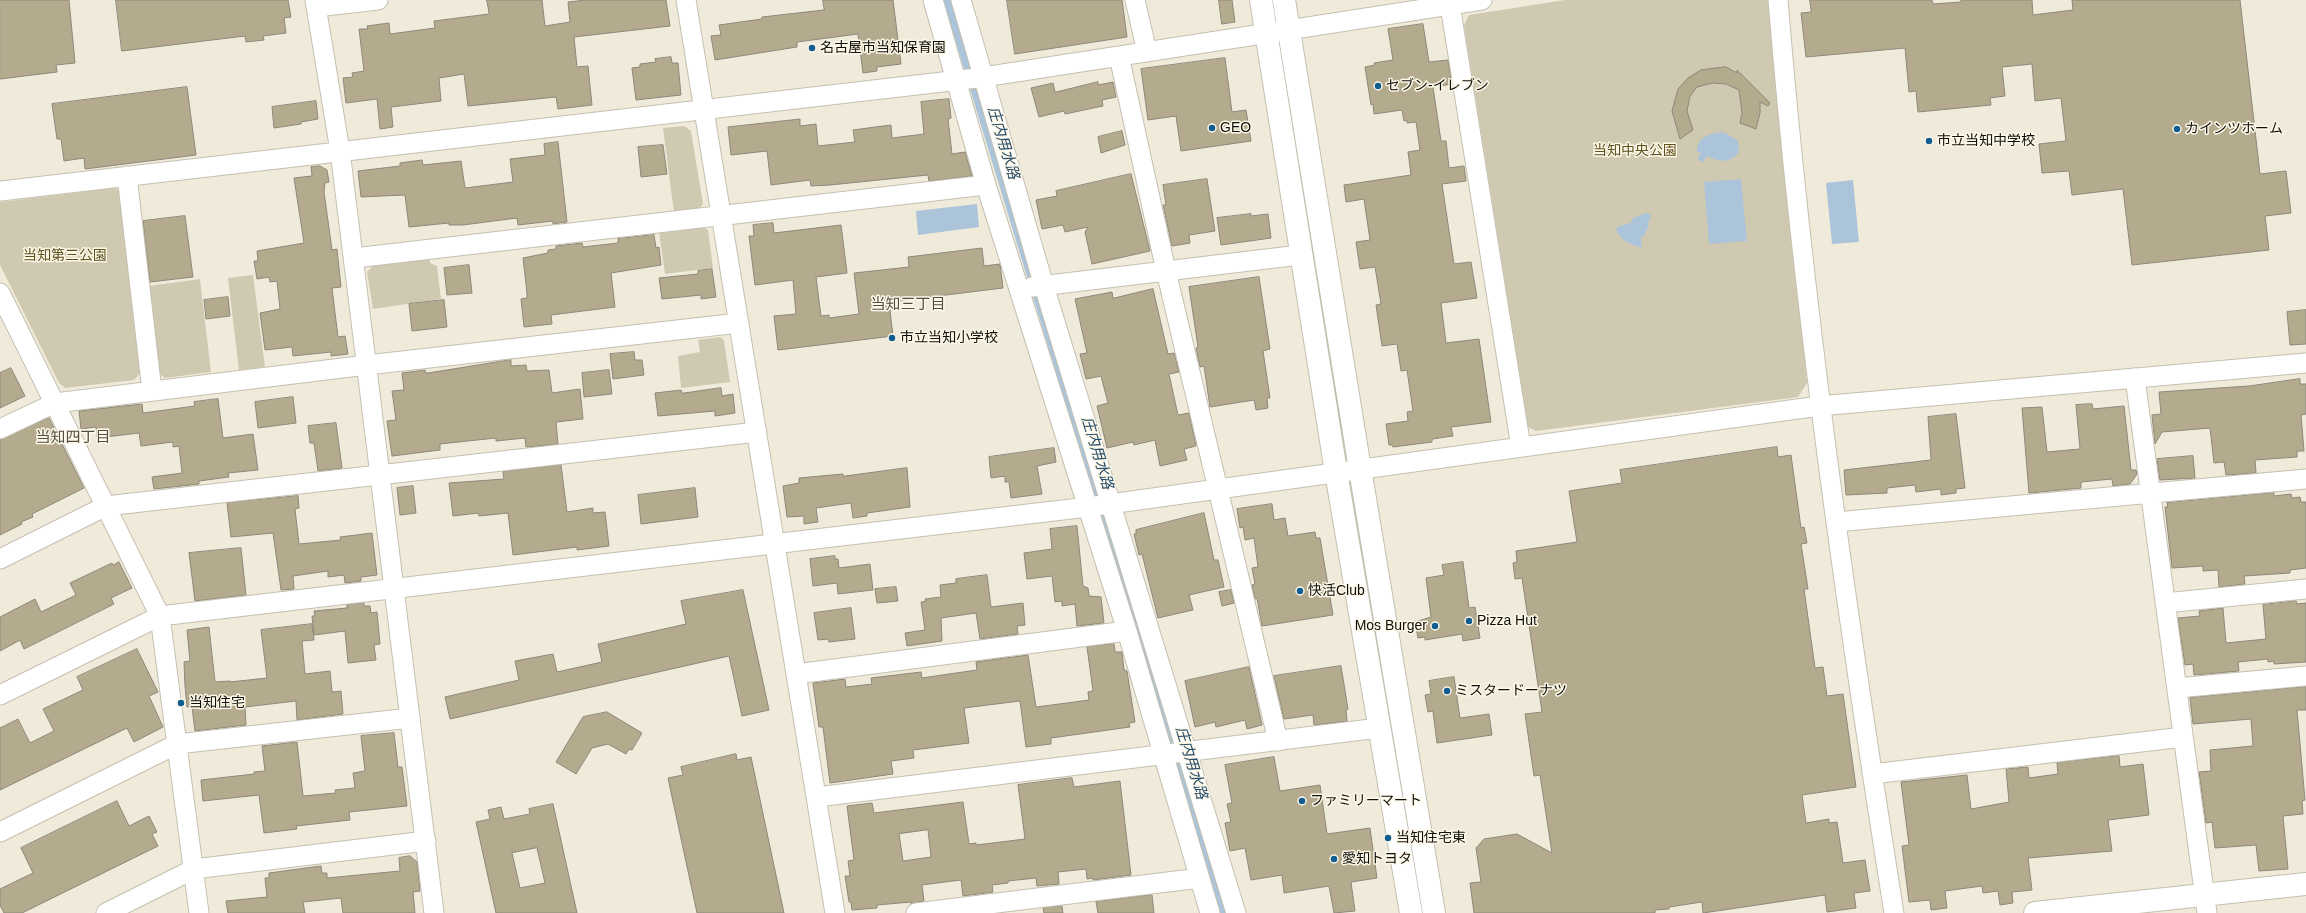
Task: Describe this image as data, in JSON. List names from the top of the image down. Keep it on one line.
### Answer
{"districts":["当知三丁目","当知四丁目"],"water":["庄内用水路"],"parks":["当知中央公園","当知第三公園"],"places":["名古屋市当知保育園","セブン-イレブン","GEO","カインツホーム","市立当知中学校","市立当知小学校","快活Club","Pizza Hut","Mos Burger","ミスタードーナツ","当知住宅","ファミリーマート","当知住宅東","愛知トヨタ"]}
